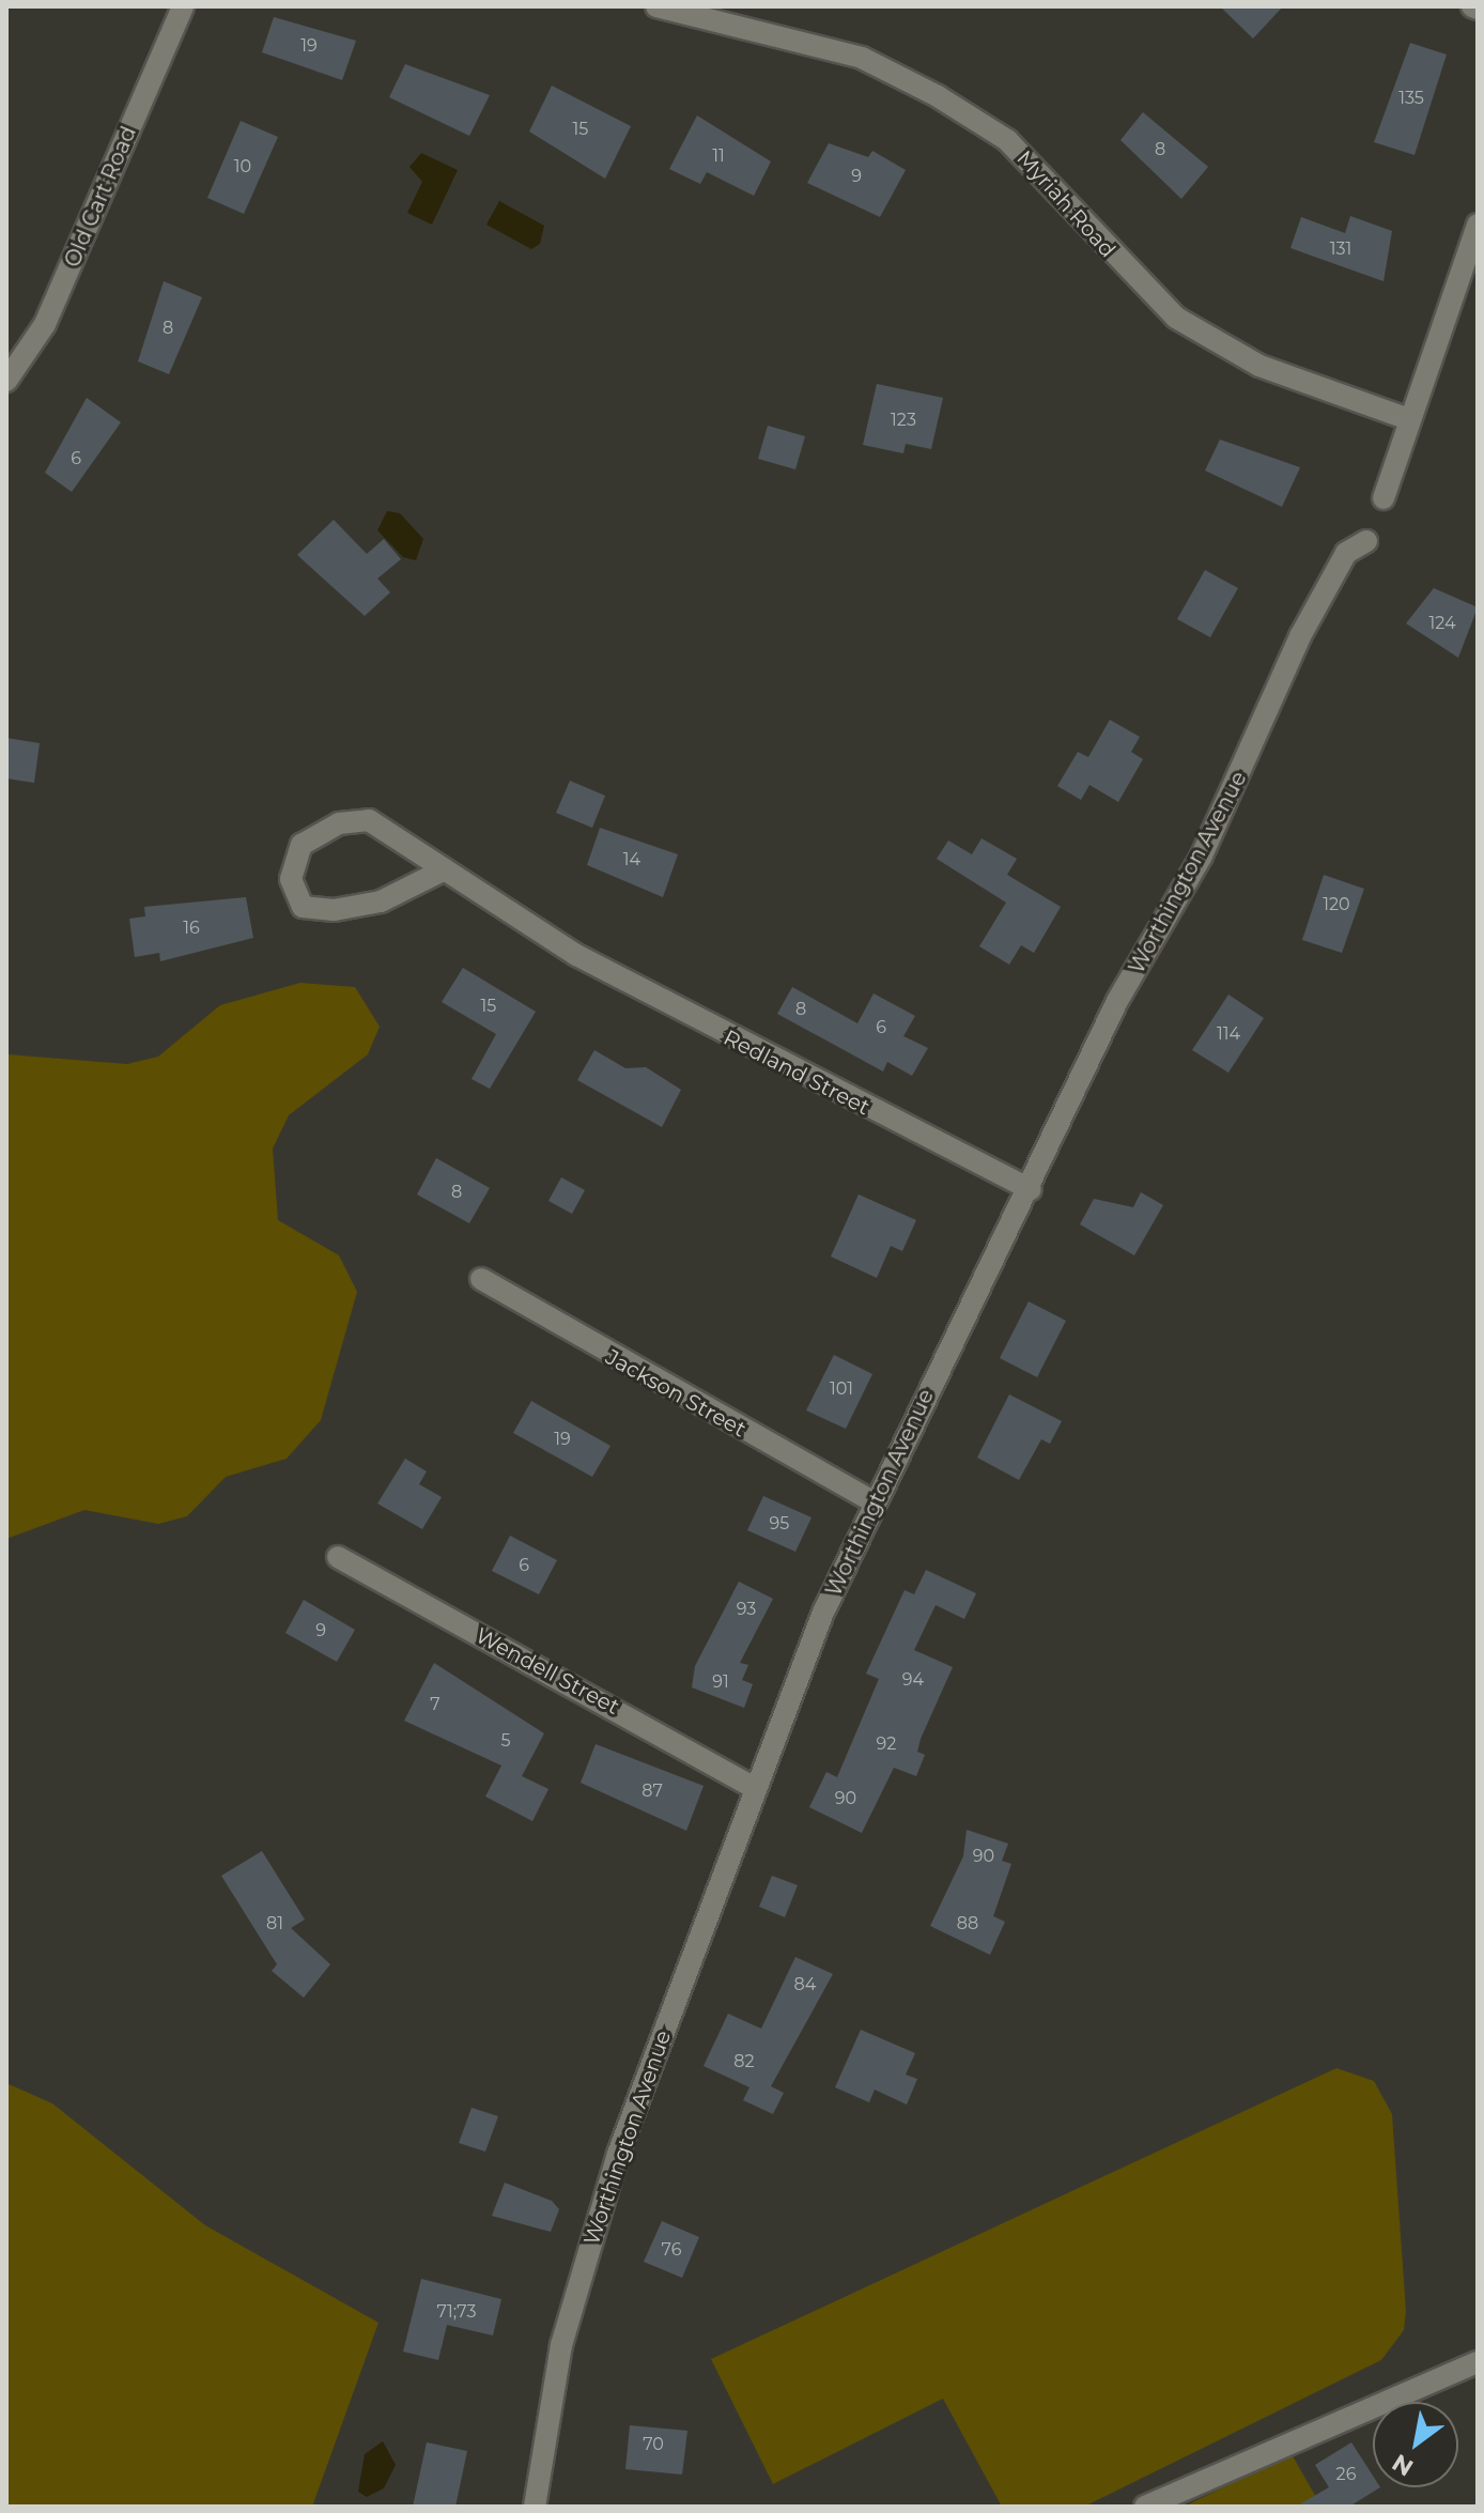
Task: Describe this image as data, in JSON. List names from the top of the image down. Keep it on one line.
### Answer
{"streets":{"street":["Old Cart Road","Myriah Road","Worthington Avenue","Redland Street","Jackson Street","Wendell Street"]},"crossings":[["Worthington Avenue","Redland Street"],["Worthington Avenue","Jackson Street"],["Worthington Avenue","Wendell Street"]],"house_numbers":["19","135","15","8","11","10","9","131","8","123","6","124","14","120","16","15","8","6","114","8","101","19","95","6","93","9","94","91","7","5","92","87","90","90","81","88","84","82","76","71;73","70","26"],"north":"bottom left"}
